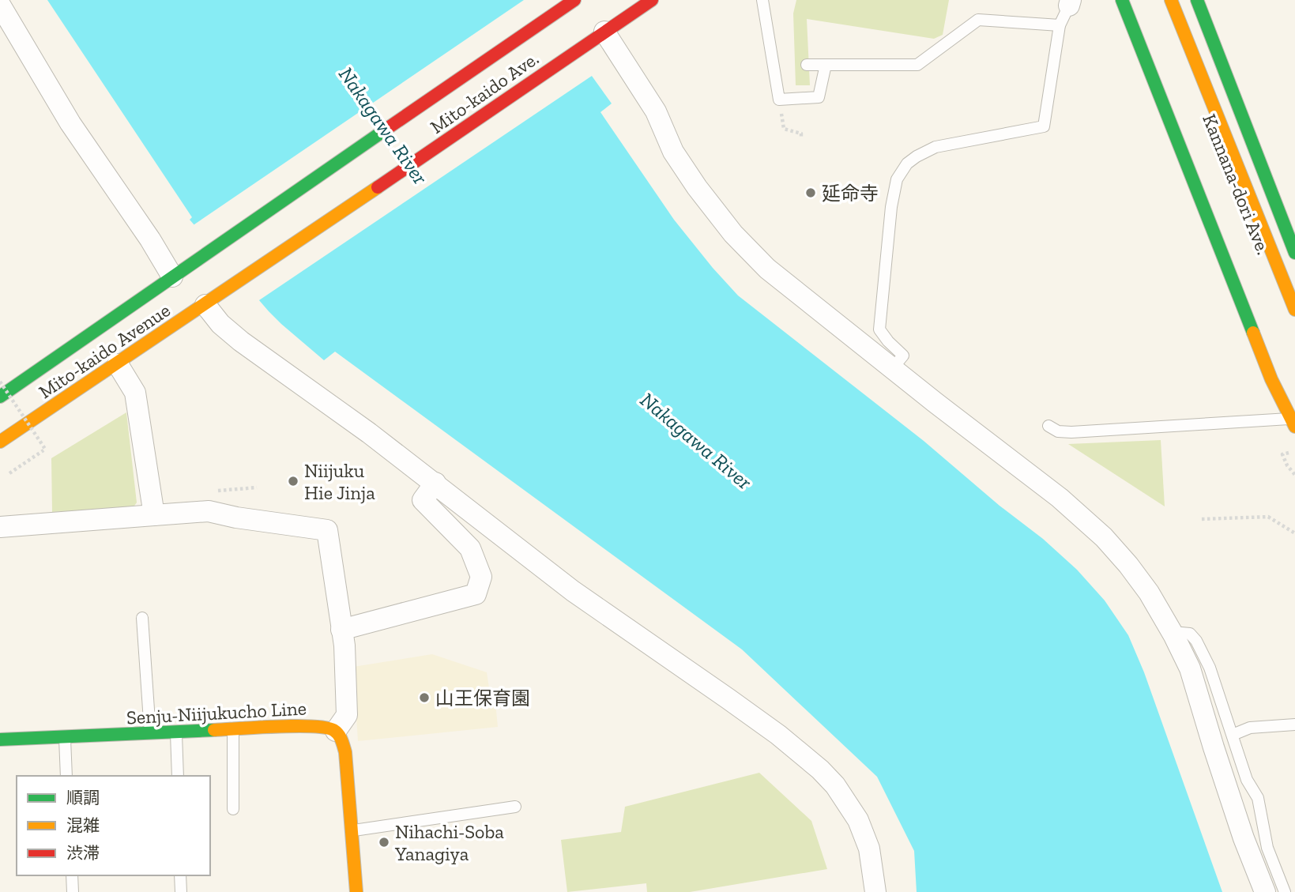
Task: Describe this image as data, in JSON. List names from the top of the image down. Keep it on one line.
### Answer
{"streets":{"main road":["Mito-kaido Ave.","Kannana-dori Ave.","Mito-kaido Avenue","Senju-Niijukucho Line"]},"crossings":[["Mito-kaido Ave.","Mito-kaido Avenue"]],"water":["Nakagawa River"],"places":["延命寺","Niijuku Hie Jinja","山王保育園","Nihachi-Soba Yanagiya"],"legend":["順調","混雑","渋滞"]}
